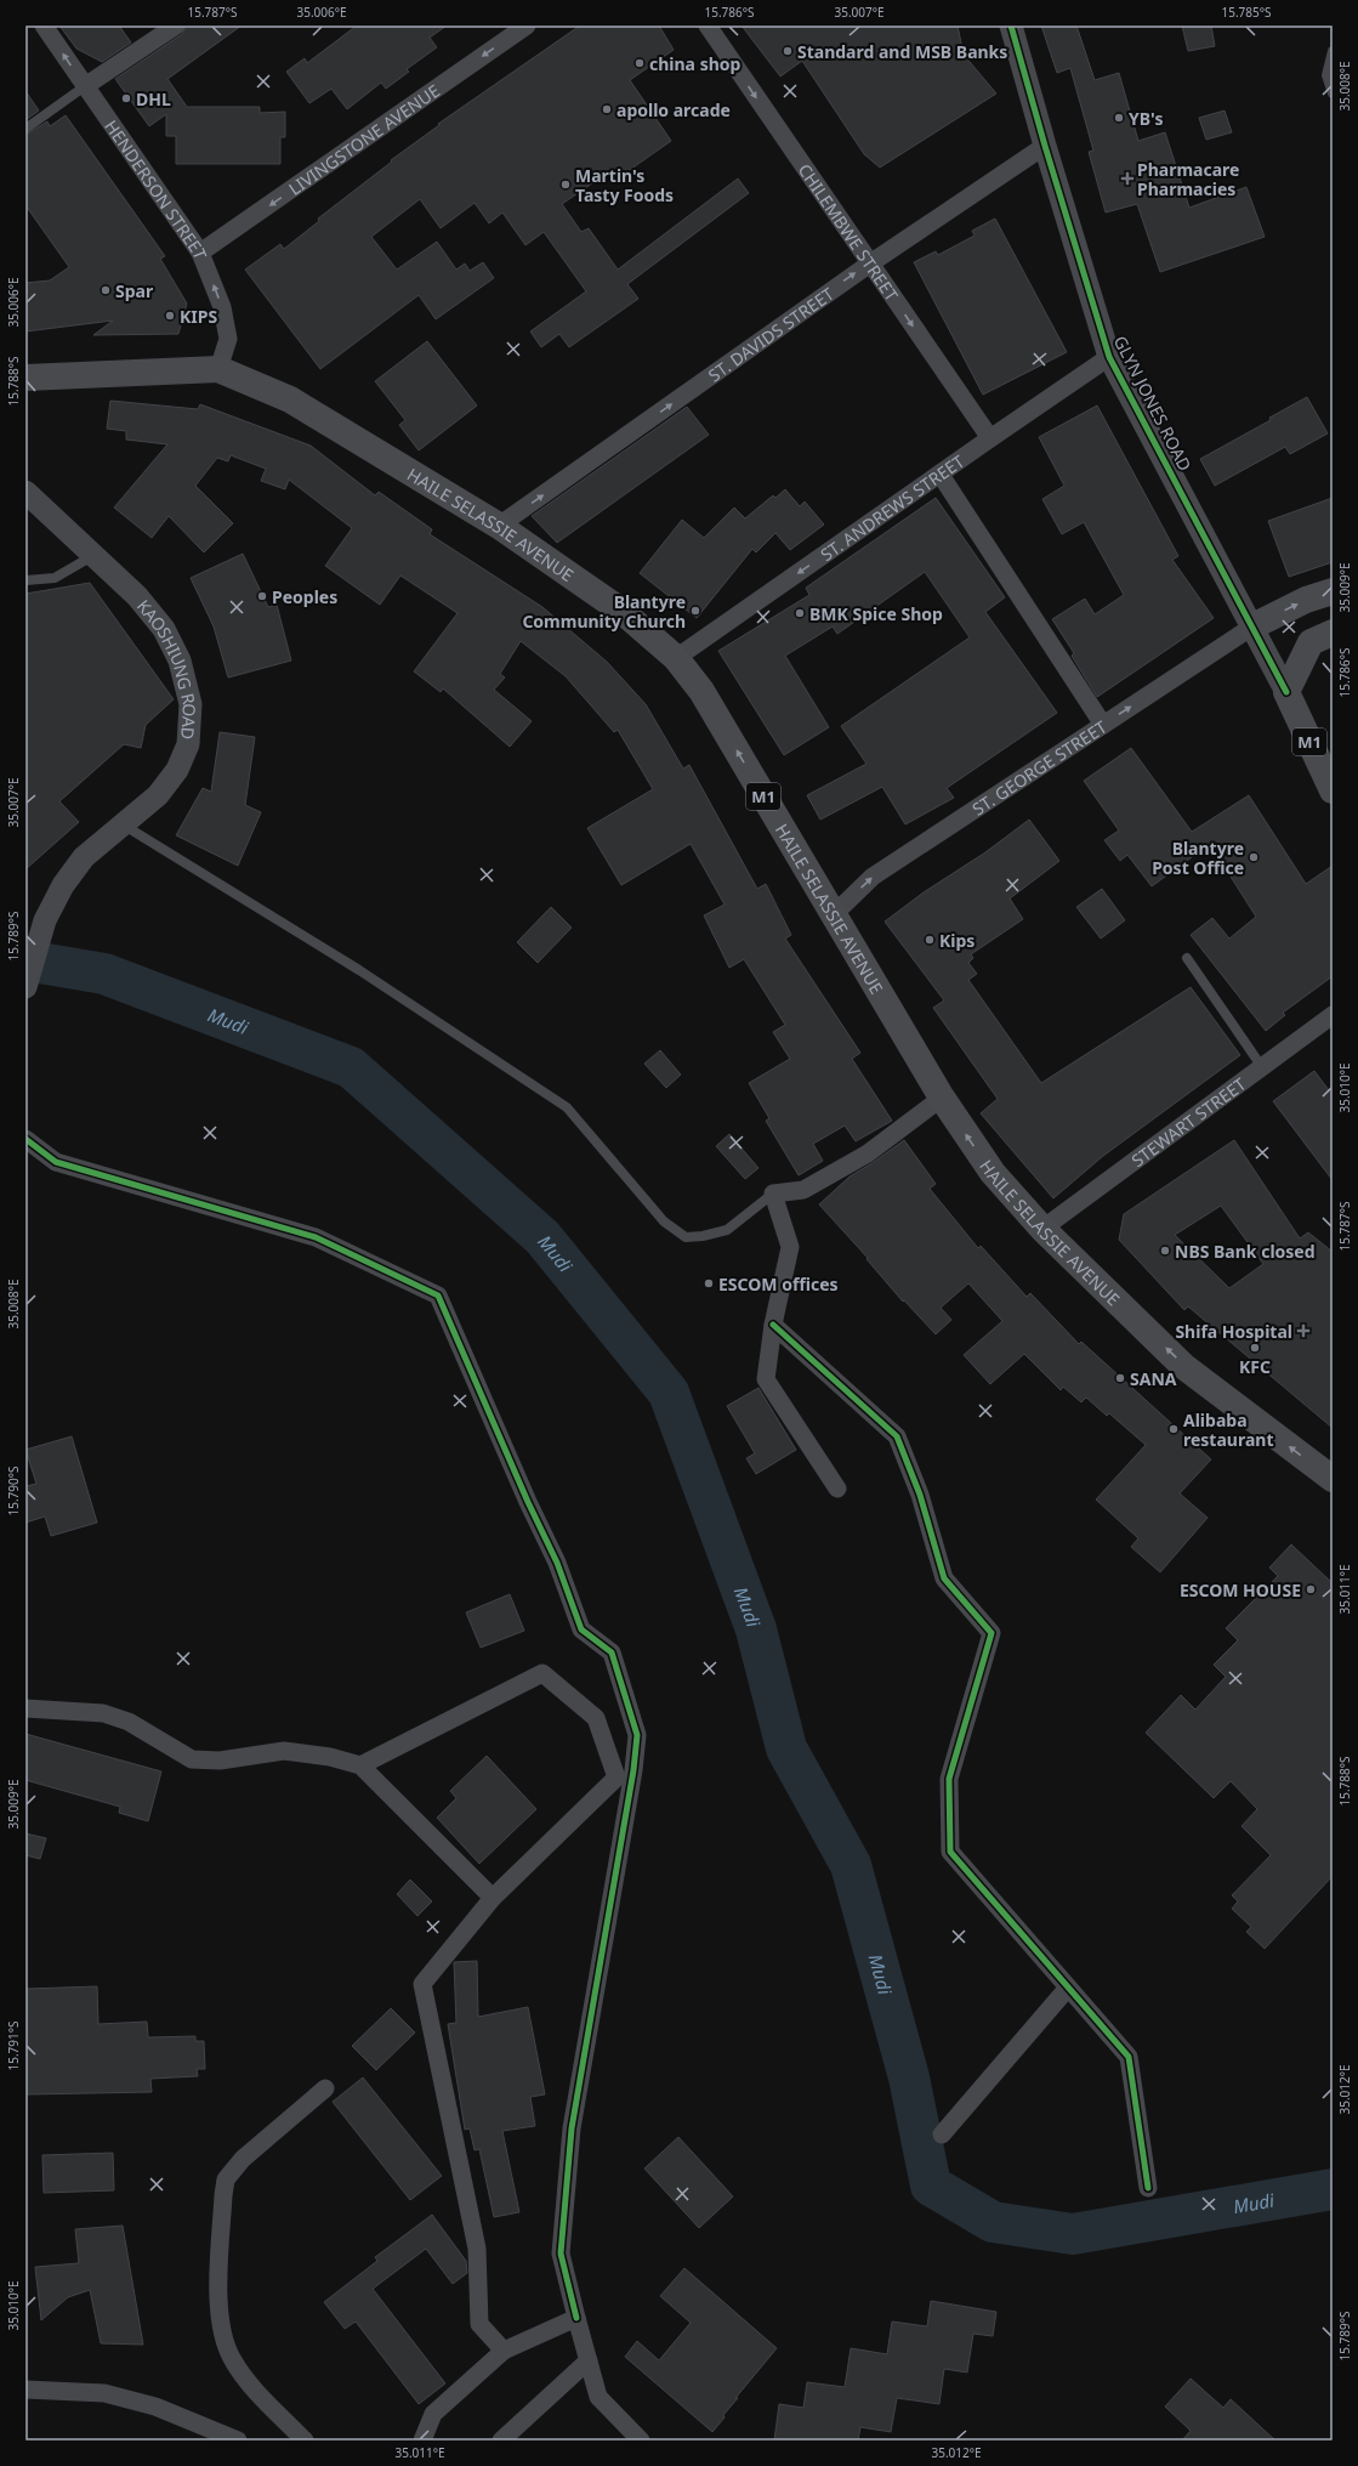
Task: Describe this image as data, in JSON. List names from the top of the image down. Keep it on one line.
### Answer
{"streets":{"highway":["HAILE SELASSIE AVENUE","M1"],"street":["LIVINGSTONE AVENUE","HENDERSON STREET","CHILEMBWE STREET","ST. DAVIDS STREET","GLYN JONES ROAD","ST. ANDREWS STREET","KAOSHIUNG ROAD","ST. GEORGE STREET","STEWART STREET"]},"crossings":[["LIVINGSTONE AVENUE","HENDERSON STREET"],["HENDERSON STREET","HAILE SELASSIE AVENUE"],["CHILEMBWE STREET","ST. DAVIDS STREET"],["CHILEMBWE STREET","ST. ANDREWS STREET"],["ST. DAVIDS STREET","GLYN JONES ROAD"],["ST. DAVIDS STREET","HAILE SELASSIE AVENUE"],["GLYN JONES ROAD","ST. ANDREWS STREET"],["GLYN JONES ROAD","M1"],["GLYN JONES ROAD","ST. GEORGE STREET"],["ST. ANDREWS STREET","HAILE SELASSIE AVENUE"],["HAILE SELASSIE AVENUE","ST. GEORGE STREET"],["HAILE SELASSIE AVENUE","STEWART STREET"]],"one_way":["LIVINGSTONE AVENUE","HENDERSON STREET","CHILEMBWE STREET","ST. DAVIDS STREET","ST. ANDREWS STREET","HAILE SELASSIE AVENUE","ST. GEORGE STREET"],"water":["Mudi"],"places":{"other":["Standard and MSB Banks","china shop","DHL","apollo arcade","YB's","Martin's Tasty Foods","Spar","KIPS","Peoples","Blantyre Community Church","BMK Spice Shop","Blantyre Post Office","Kips","NBS Bank closed","ESCOM offices","KFC","SANA","Alibaba restaurant","ESCOM HOUSE"],"health":["Pharmacare Pharmacies","Shifa Hospital"]},"coordinates":["15.787°S","35.006°E","15.786°S","35.007°E","15.785°S","35.008°E","15.788°S","35.009°E","15.789°S","35.010°E","15.790°S","35.011°E","15.791°S","35.012°E"]}
